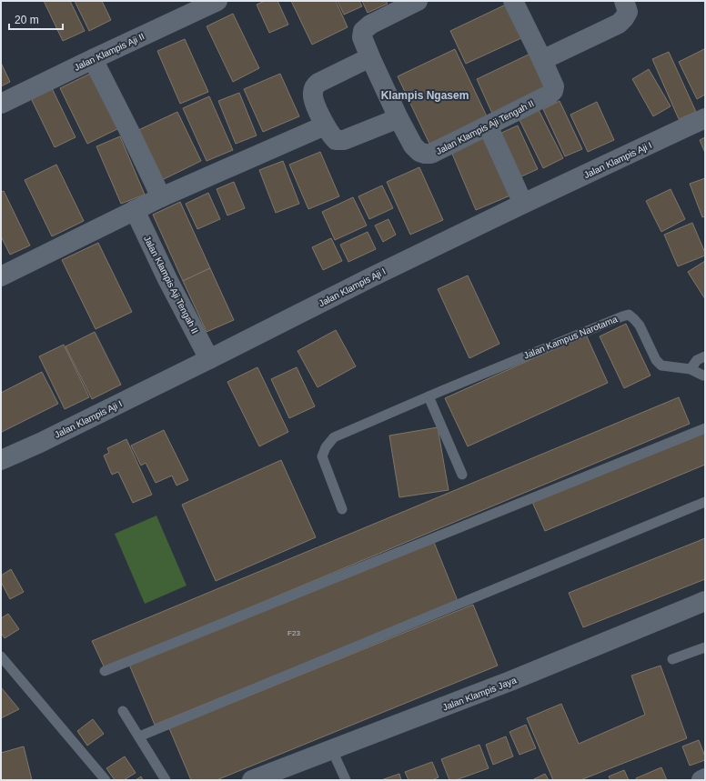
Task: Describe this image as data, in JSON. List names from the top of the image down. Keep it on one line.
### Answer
{"streets":{"street":["Jalan Klampis Aji II","Jalan Klampis Aji Tengah II","Jalan Klampis Aji I","Jalan Klampis Jaya"],"lane":["Jalan Kampus Narotama"]},"crossings":[["Jalan Klampis Aji Tengah II","Jalan Klampis Aji I"]],"districts":["Klampis Ngasem"],"house_numbers":["F23"],"scale_bar":"20 m"}
